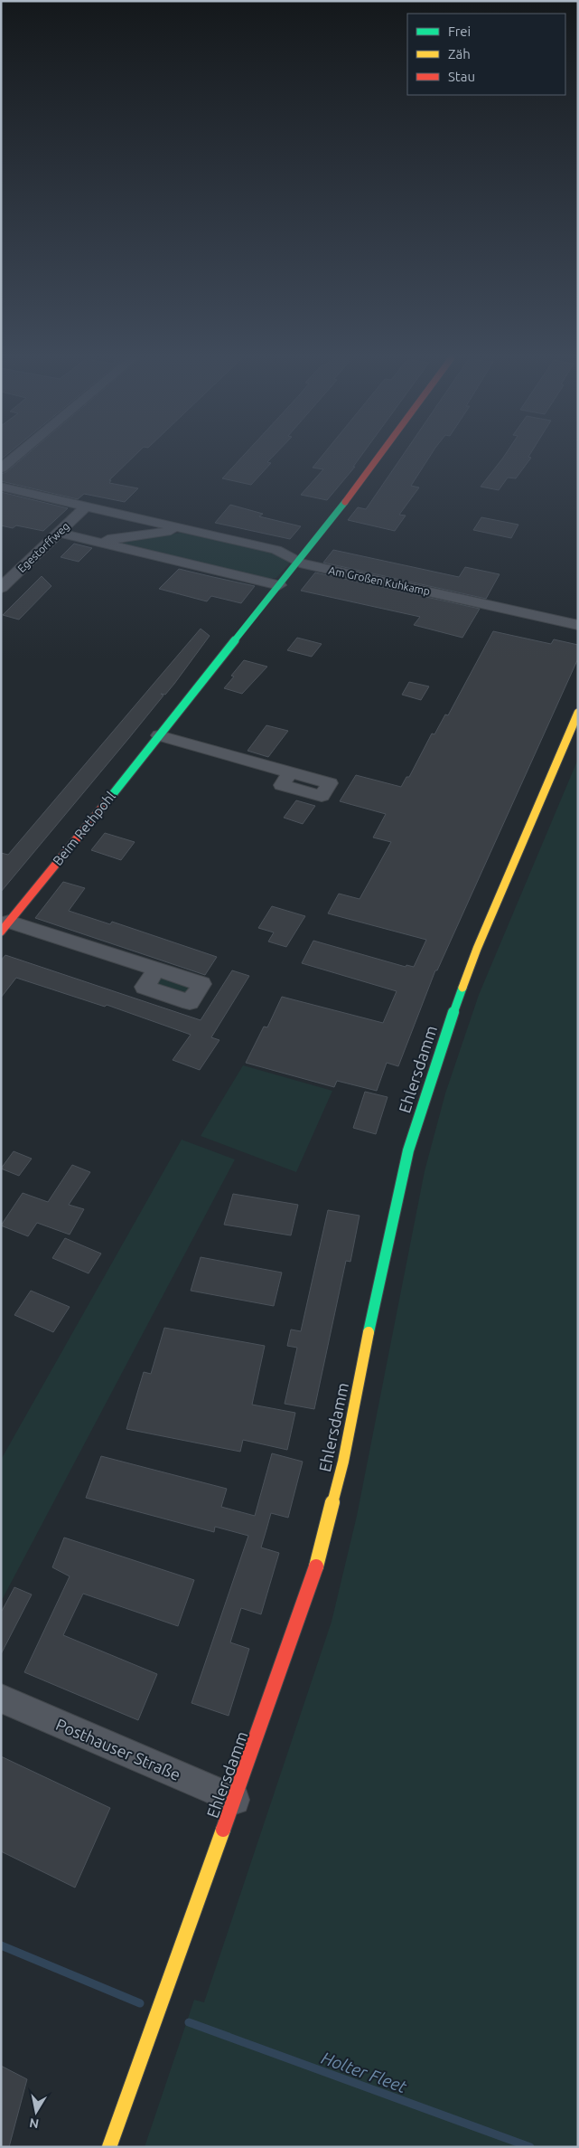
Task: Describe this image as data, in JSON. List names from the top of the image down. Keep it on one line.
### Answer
{"streets":{"street":["Egestorffweg","Am Großen Kuhkamp","Beim Rethpohl","Ehlersdamm","Posthauser Straße"]},"crossings":[["Egestorffweg","Am Großen Kuhkamp"],["Am Großen Kuhkamp","Beim Rethpohl"],["Ehlersdamm","Posthauser Straße"]],"water":["Holter Fleet"],"legend":["Frei","Zäh","Stau"],"north":"bottom"}
